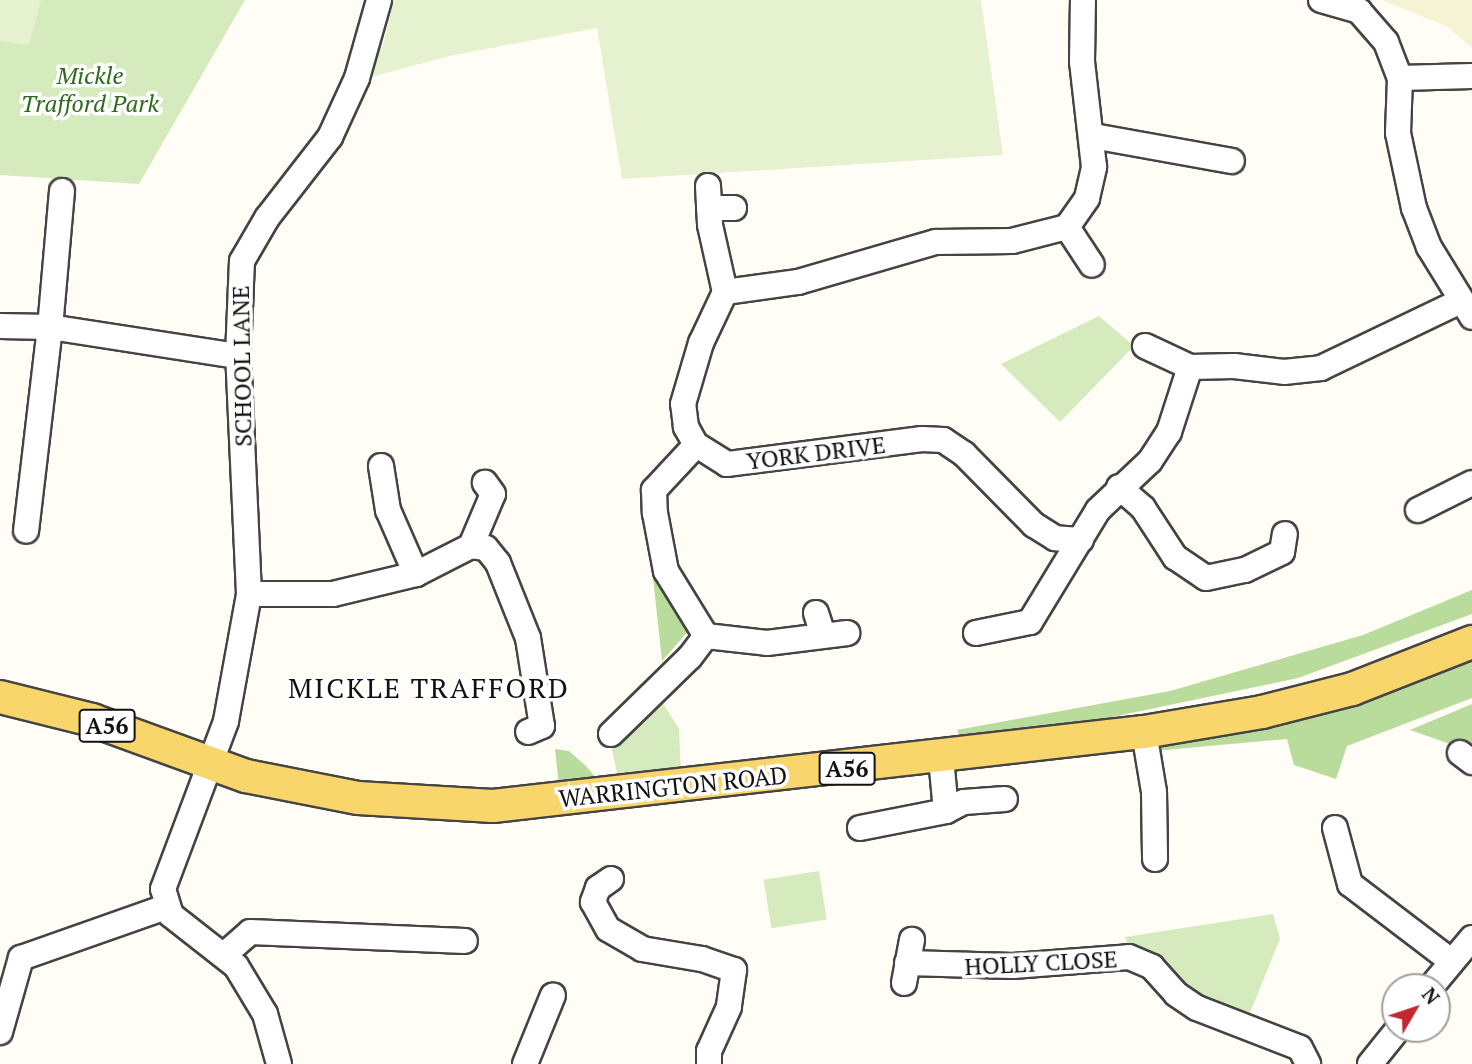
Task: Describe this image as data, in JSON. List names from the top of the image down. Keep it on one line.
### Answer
{"streets":{"main road":["A56","WARRINGTON ROAD"],"street":["SCHOOL LANE","YORK DRIVE","HOLLY CLOSE"]},"crossings":[["SCHOOL LANE","WARRINGTON ROAD"]],"districts":["MICKLE TRAFFORD"],"parks":["Mickle Trafford Park"],"north":"top right"}
